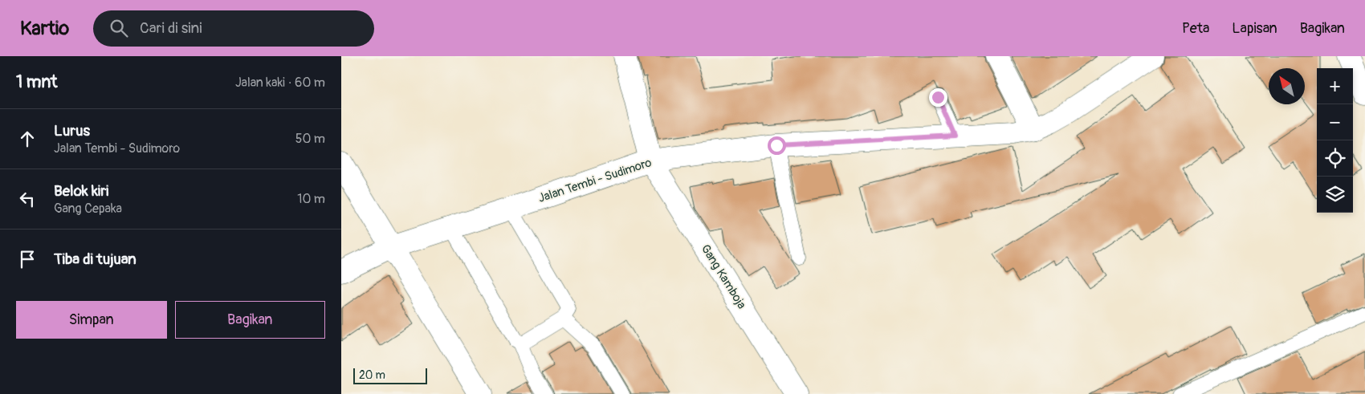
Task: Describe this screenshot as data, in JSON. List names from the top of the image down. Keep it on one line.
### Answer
{"streets":{"main road":["Jalan Tembi - Sudimoro","Gang Kamboja"]},"crossings":[["Jalan Tembi - Sudimoro","Gang Kamboja"]],"scale_bar":"20 m","north":"top left","page":{"header":"Kartio","search":"Cari di sini","nav":["Peta","Lapisan","Bagikan"],"heading":["1 mnt","Jalan kaki · 60 m"],"map_buttons":["+","−"],"list":[["Lurus","Jalan Tembi - Sudimoro","50 m"],["Belok kiri","Gang Cepaka","10 m"],"Tiba di tujuan"],"buttons":["Simpan","Bagikan"],"scale":"20 m"}}
